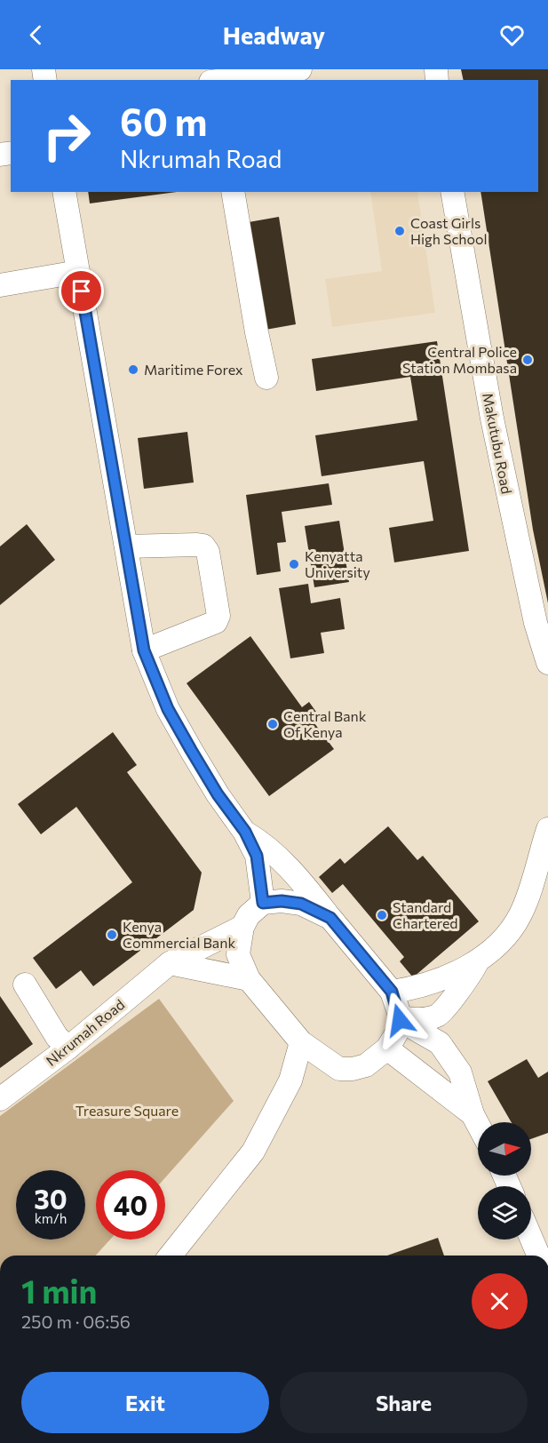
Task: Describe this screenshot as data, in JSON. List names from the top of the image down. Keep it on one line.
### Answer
{"streets":{"street":["Makutubu Road","Nkrumah Road"]},"parks":["Treasure Square"],"places":["Coast Girls High School","Central Police Station Mombasa","Maritime Forex","Kenyatta University","Central Bank Of Kenya","Standard Chartered","Kenya Commercial Bank"],"north":"right","page":{"header":"Headway","turn":["60 m","Nkrumah Road"],"speed":"30 km/h","limit":"40","heading":["1 min","250 m · 06:56"],"buttons":["Exit","Share"]}}
